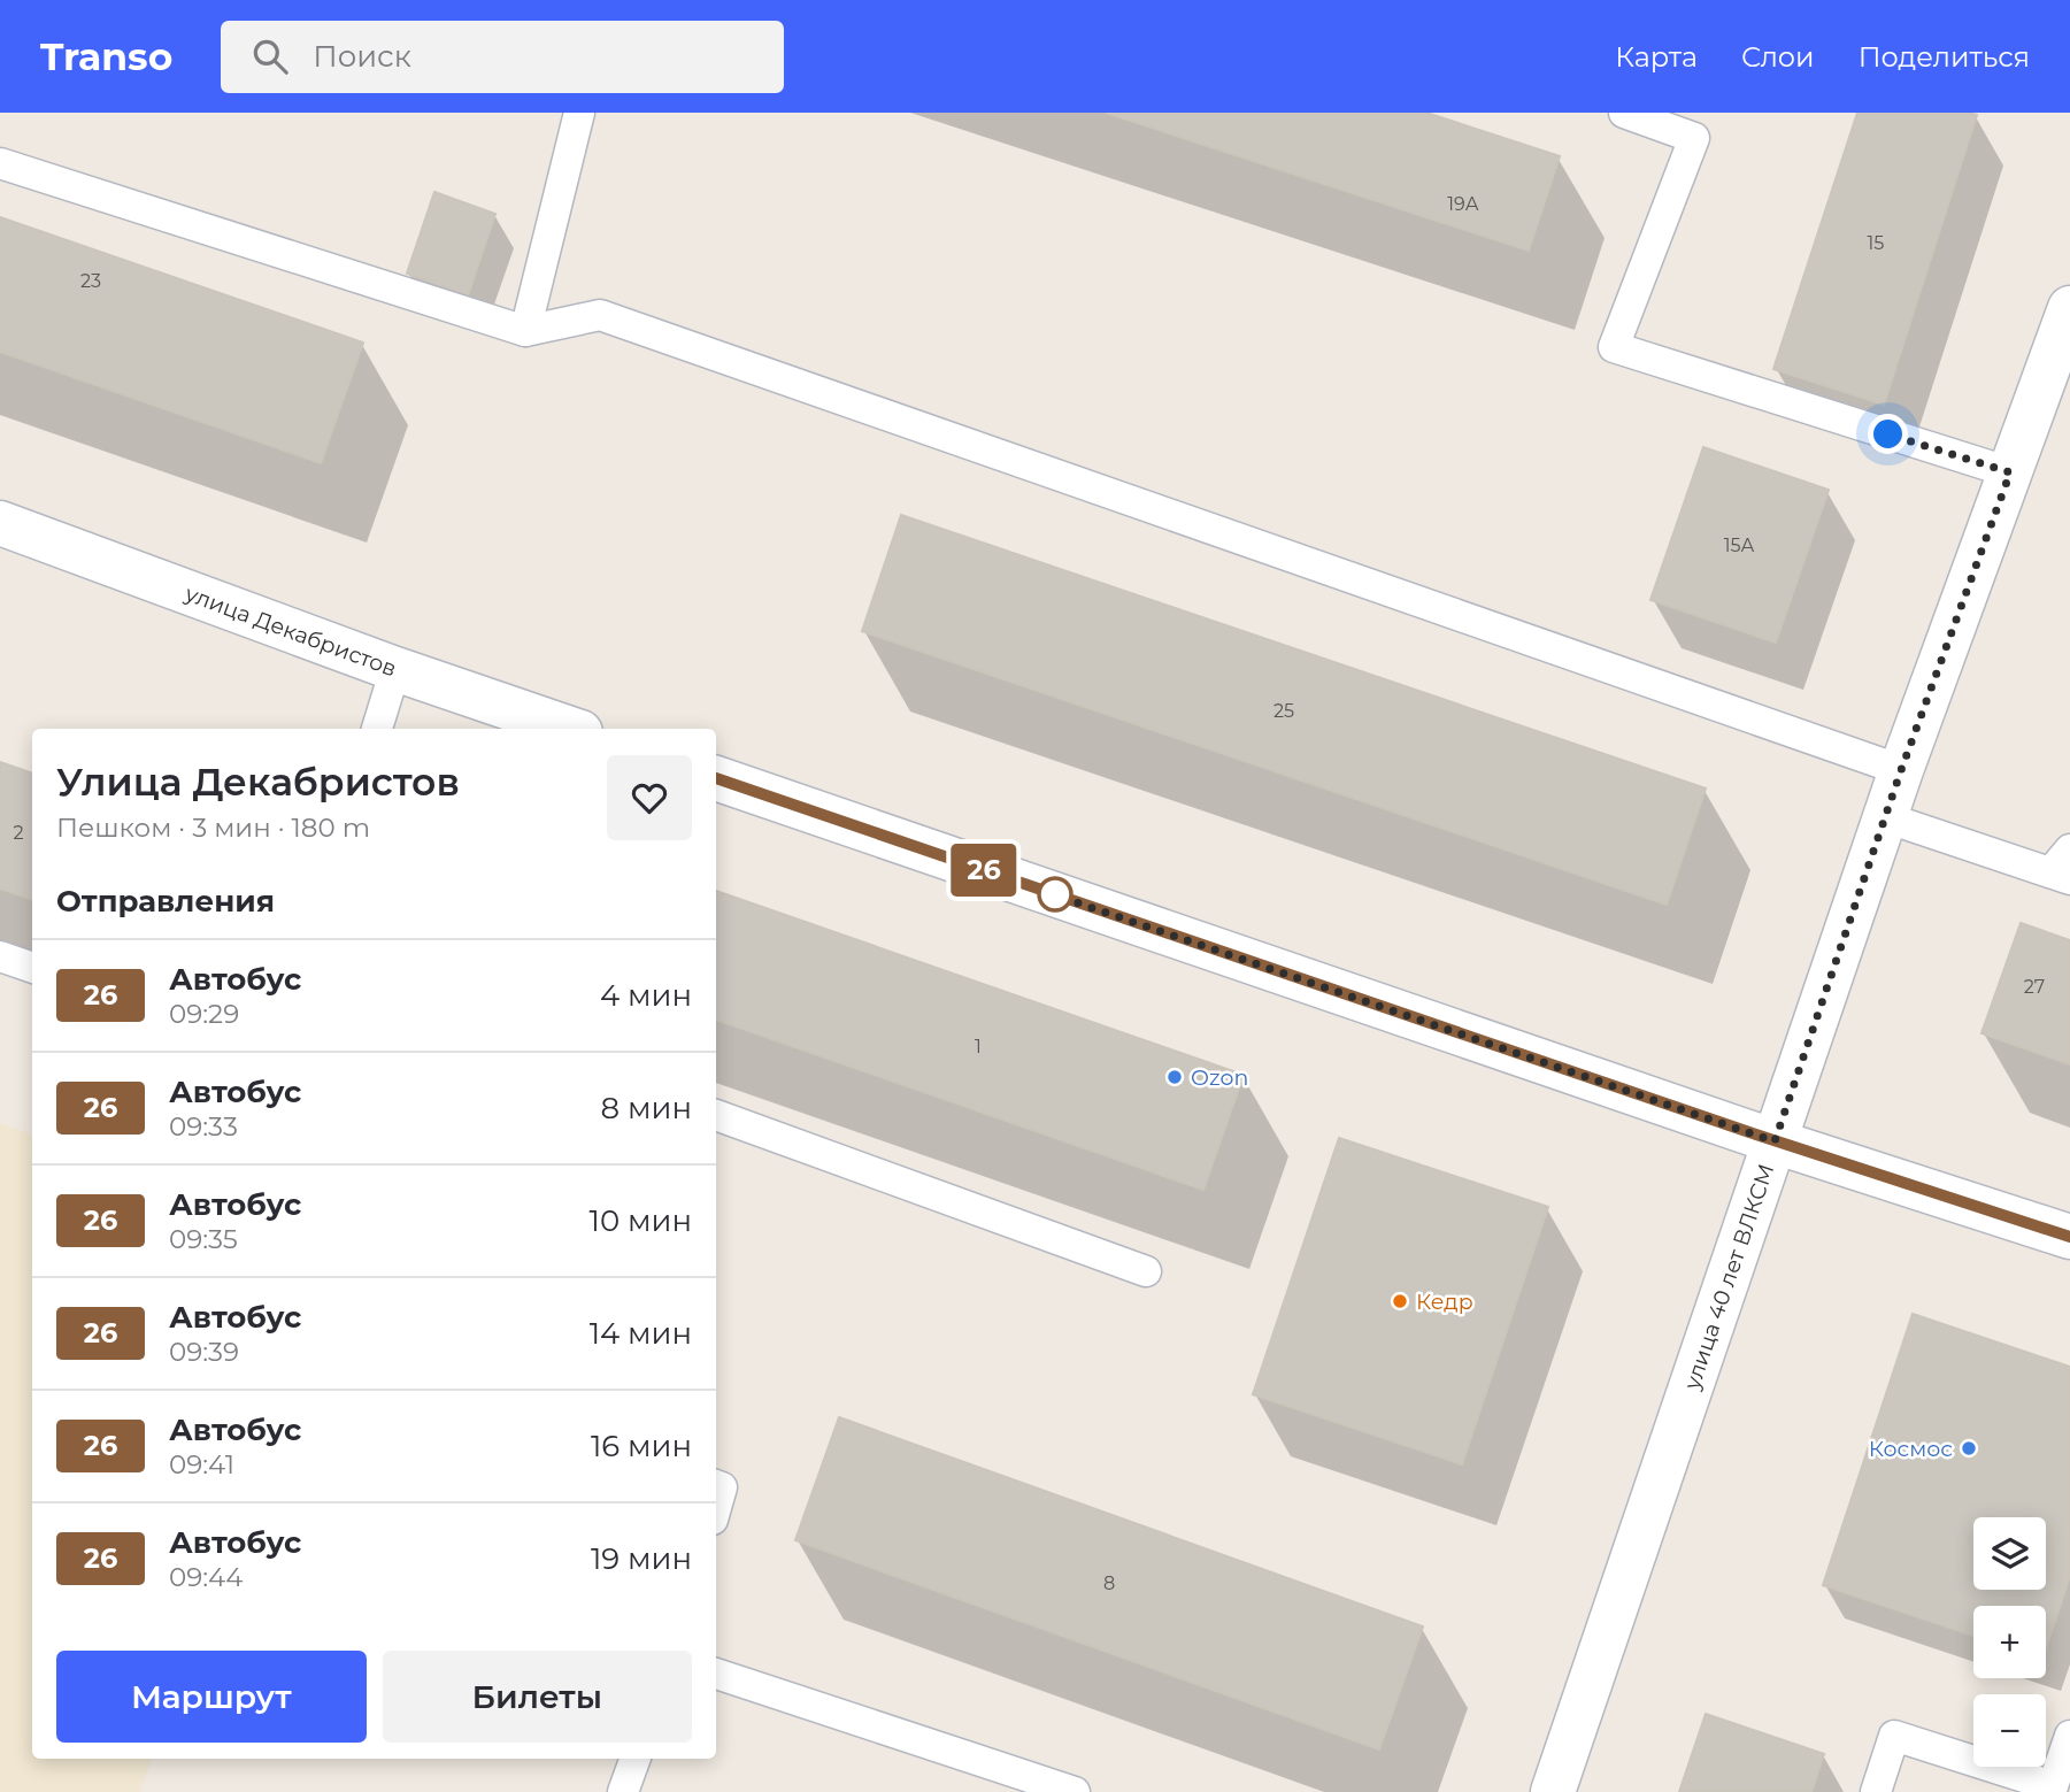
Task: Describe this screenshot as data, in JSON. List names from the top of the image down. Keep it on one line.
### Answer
{"streets":{"main road":["улица Декабристов","улица 40 лет ВЛКСМ"]},"places":["Ozon","Кедр","Космос"],"lines":["bus line 26"],"house_numbers":["19А","15","23","15А","25","2","27","1","8"],"page":{"header":"Transo","search":"Поиск","nav":["Карта","Слои","Поделиться"],"on_map":"26","heading":[["Улица Декабристов","Пешком · 3 мин · 180 m"],"Отправления"],"list":[{"mark":"26","name":"Автобус","note":"09:29","value":"4 мин"},{"mark":"26","name":"Автобус","note":"09:33","value":"8 мин"},{"mark":"26","name":"Автобус","note":"09:35","value":"10 мин"},{"mark":"26","name":"Автобус","note":"09:39","value":"14 мин"},{"mark":"26","name":"Автобус","note":"09:41","value":"16 мин"},{"mark":"26","name":"Автобус","note":"09:44","value":"19 мин"}],"map_buttons":["+","−"],"buttons":["Маршрут","Билеты"]}}
